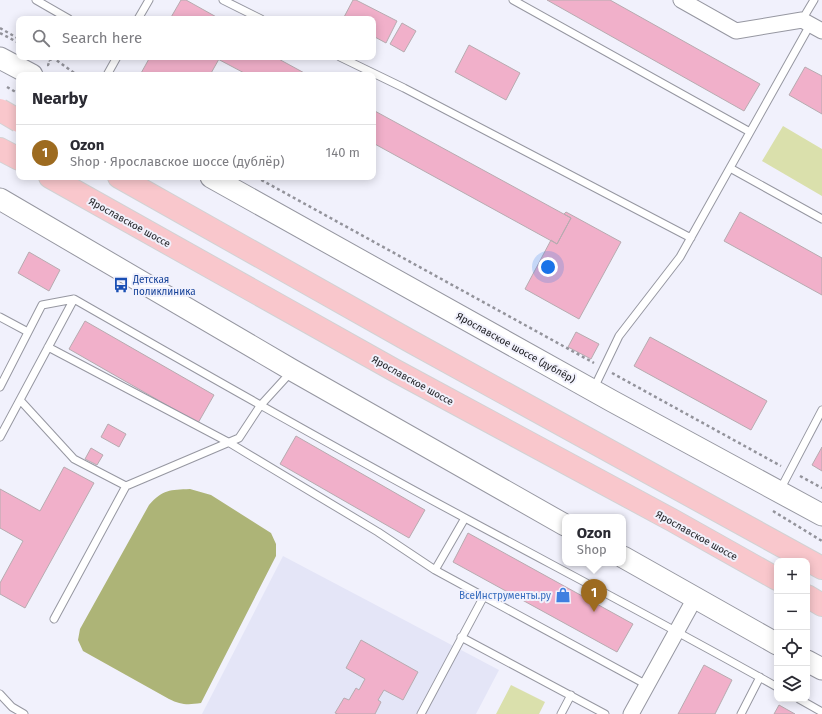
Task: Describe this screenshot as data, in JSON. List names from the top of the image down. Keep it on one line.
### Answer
{"streets":{"main road":["Ярославское шоссе"],"street":["Ярославское шоссе (дублёр)"]},"places":{"bus stop":["Детская поликлиника"],"shop":["ВсеИнструменты.ру"]},"page":{"search":"Search here","heading":"Nearby","list":[{"mark":"1","name":"Ozon","note":"Shop · Ярославское шоссе (дублёр)","value":"140 m"}],"popup":["Ozon","Shop"],"map_buttons":["+","−"],"pins":"1"}}
